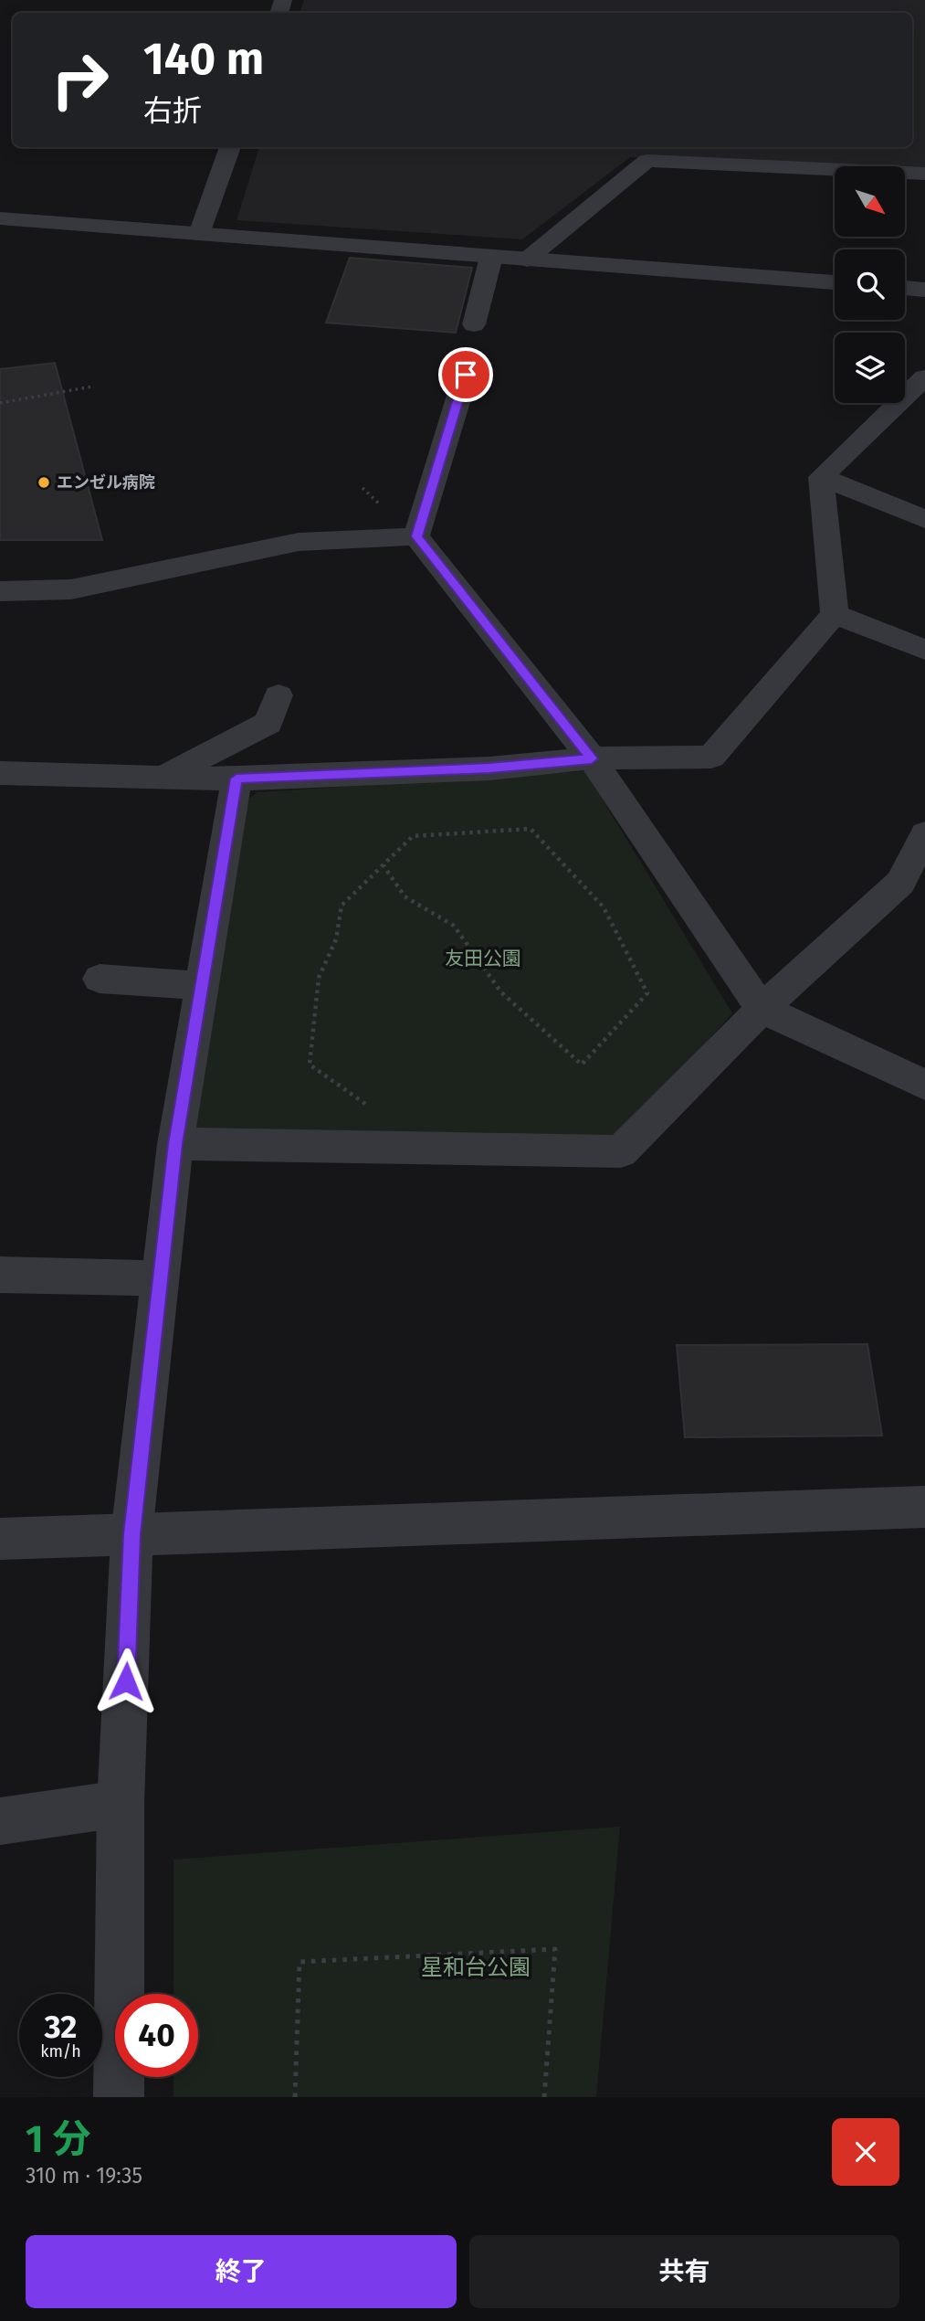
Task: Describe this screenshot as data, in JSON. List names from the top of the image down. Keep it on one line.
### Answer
{"parks":["友田公園","星和台公園"],"places":["エンゼル病院"],"north":"bottom right","page":{"turn":["140 m","右折"],"speed":"32 km/h","limit":"40","heading":["1 分","310 m · 19:35"],"buttons":["終了","共有"]}}
